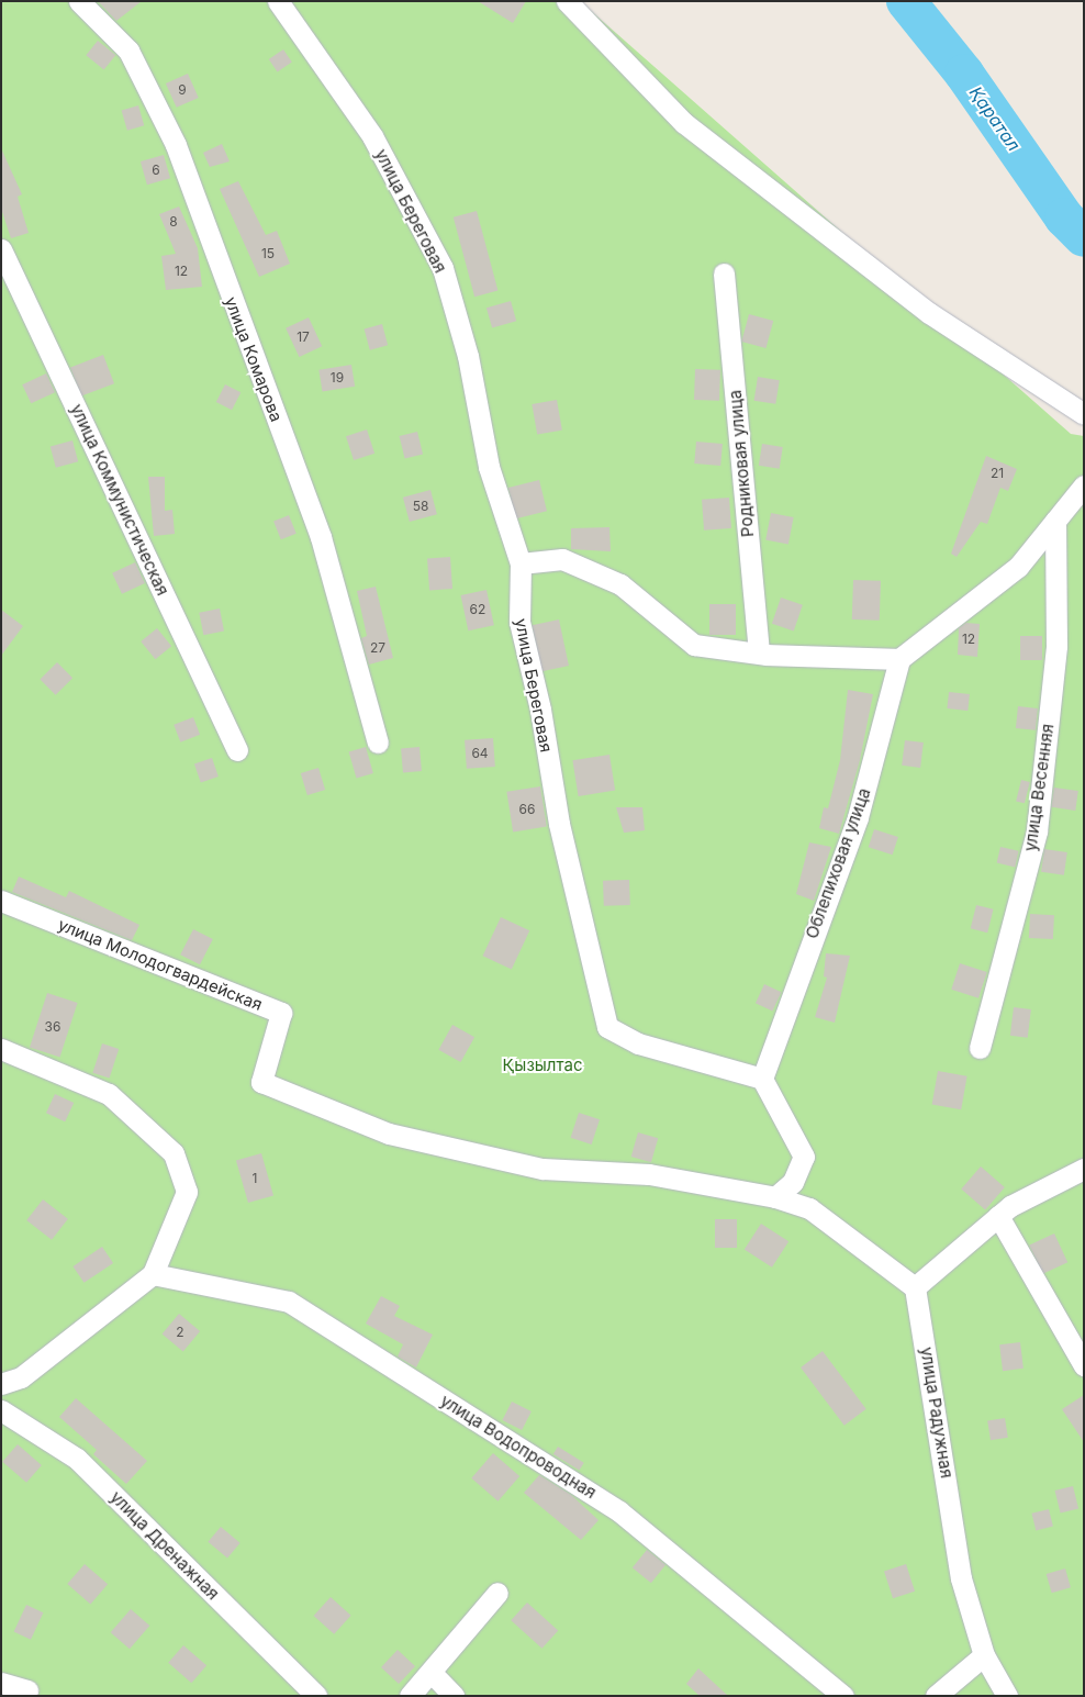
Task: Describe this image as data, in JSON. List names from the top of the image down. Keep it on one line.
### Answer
{"streets":{"street":["улица Береговая","улица Комарова","Родниковая улица","улица Коммунистическая","улица Весенняя","Облепиховая улица","улица Молодогвардейская","улица Радужная","улица Водопроводная","улица Дренажная"]},"crossings":[["улица Береговая","Облепиховая улица"]],"water":["Қаратал"],"parks":["Қызылтас"],"house_numbers":["9","6","8","15","12","17","19","21","58","62","12","27","64","66","36","1","2"]}
